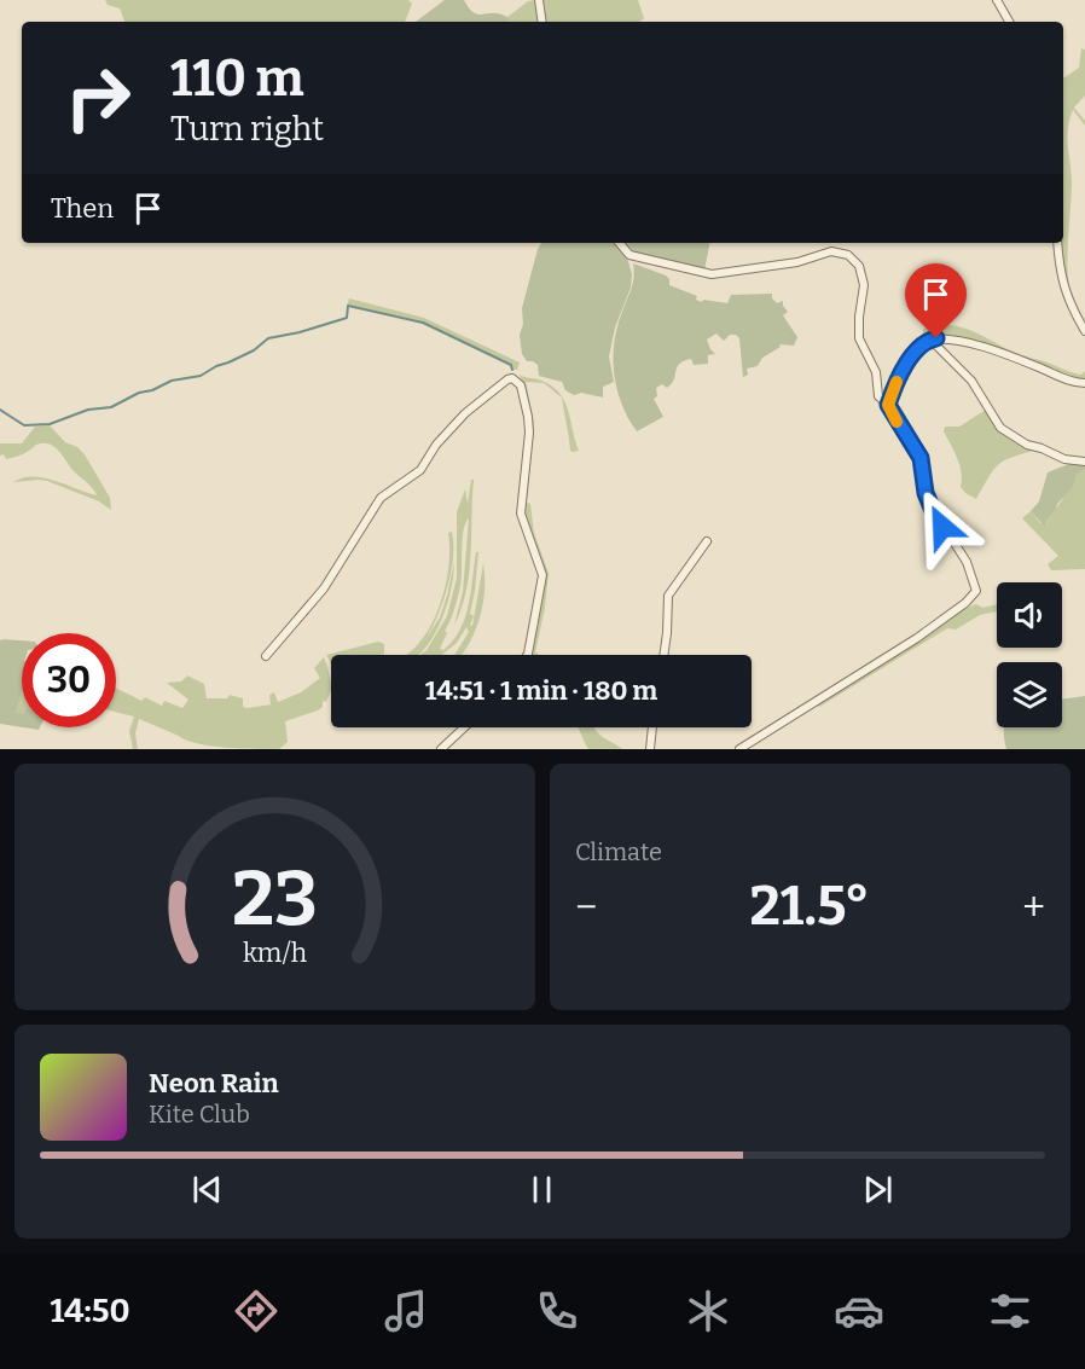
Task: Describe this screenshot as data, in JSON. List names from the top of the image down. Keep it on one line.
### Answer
{"page":{"turn":["110 m","Turn right"],"then":"Then","limit":"30","trip":"14:51 · 1 min · 180 m","tile":"Climate","heat":["−","21.5°","+"],"song":["Neon Rain","Kite Club"],"tabs":"14:50","gauge":["23","km/h"]}}
